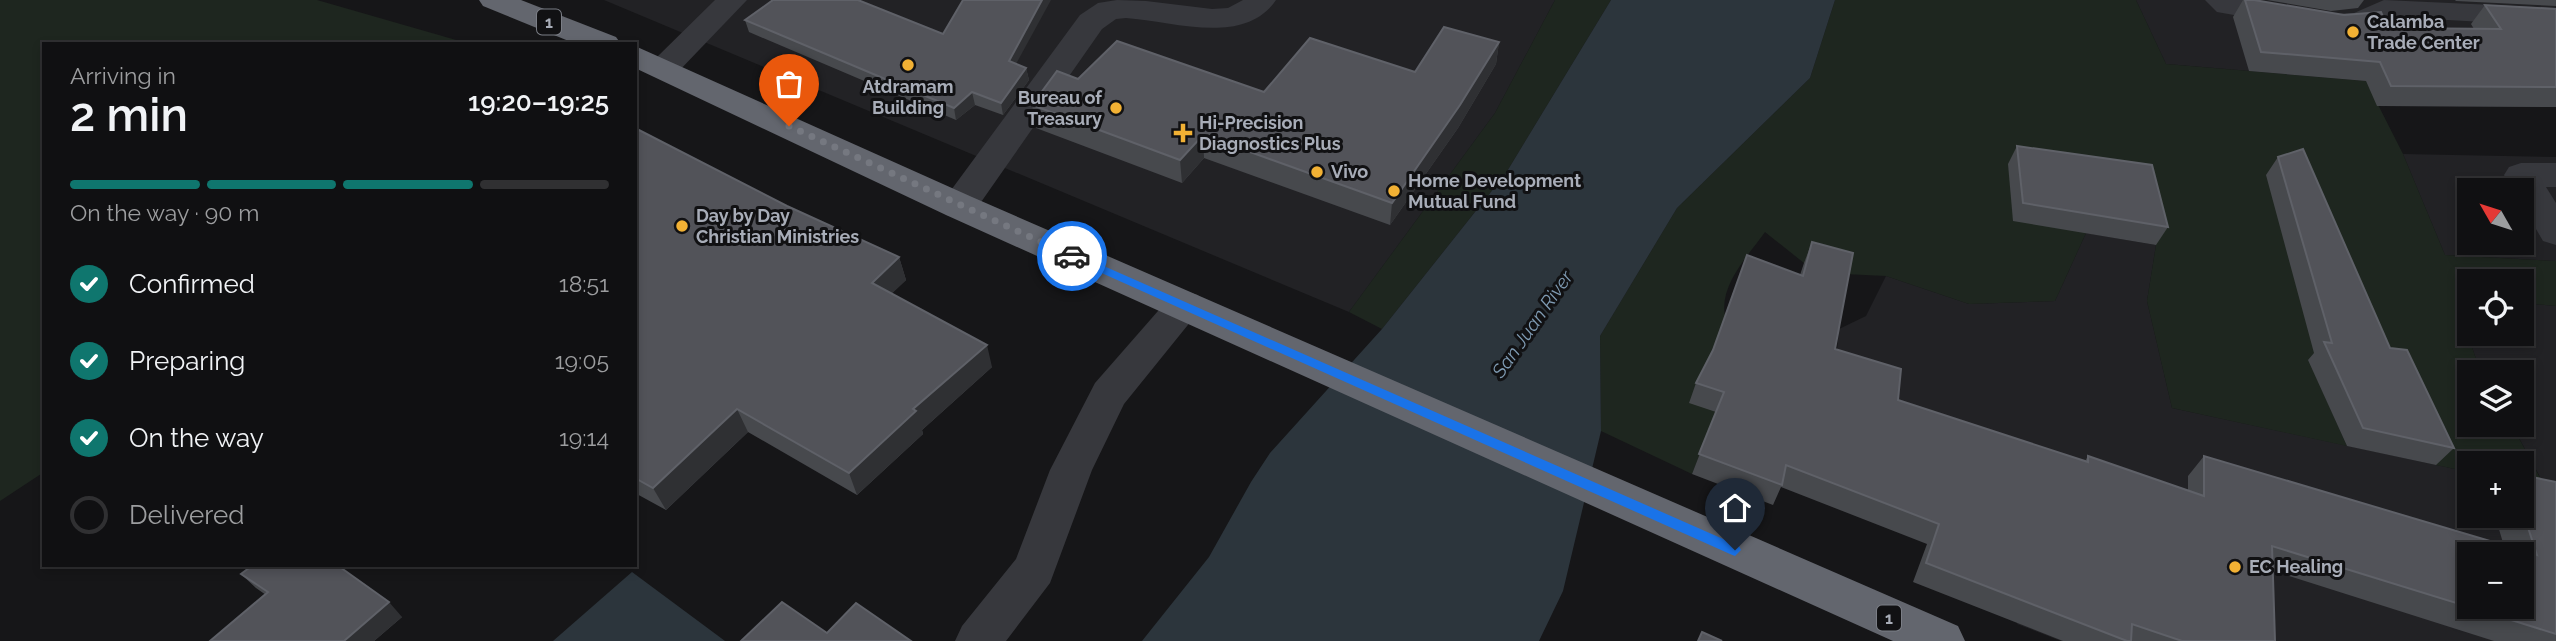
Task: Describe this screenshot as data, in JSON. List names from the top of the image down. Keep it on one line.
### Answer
{"streets":{"highway":["1"]},"water":["San Juan River"],"places":{"other":["Calamba Trade Center","Atdramam Building","Bureau of Treasury","Vivo","Home Development Mutual Fund","Day by Day Christian Ministries","EC Healing"],"health":["Hi-Precision Diagnostics Plus"]},"north":"top left","page":{"heading":["2 min","Arriving in","19:20–19:25"],"bar":"On the way · 90 m","map_buttons":["+","−"],"list":[["Confirmed","18:51"],["Preparing","19:05"],["On the way","19:14"],"Delivered"]}}
